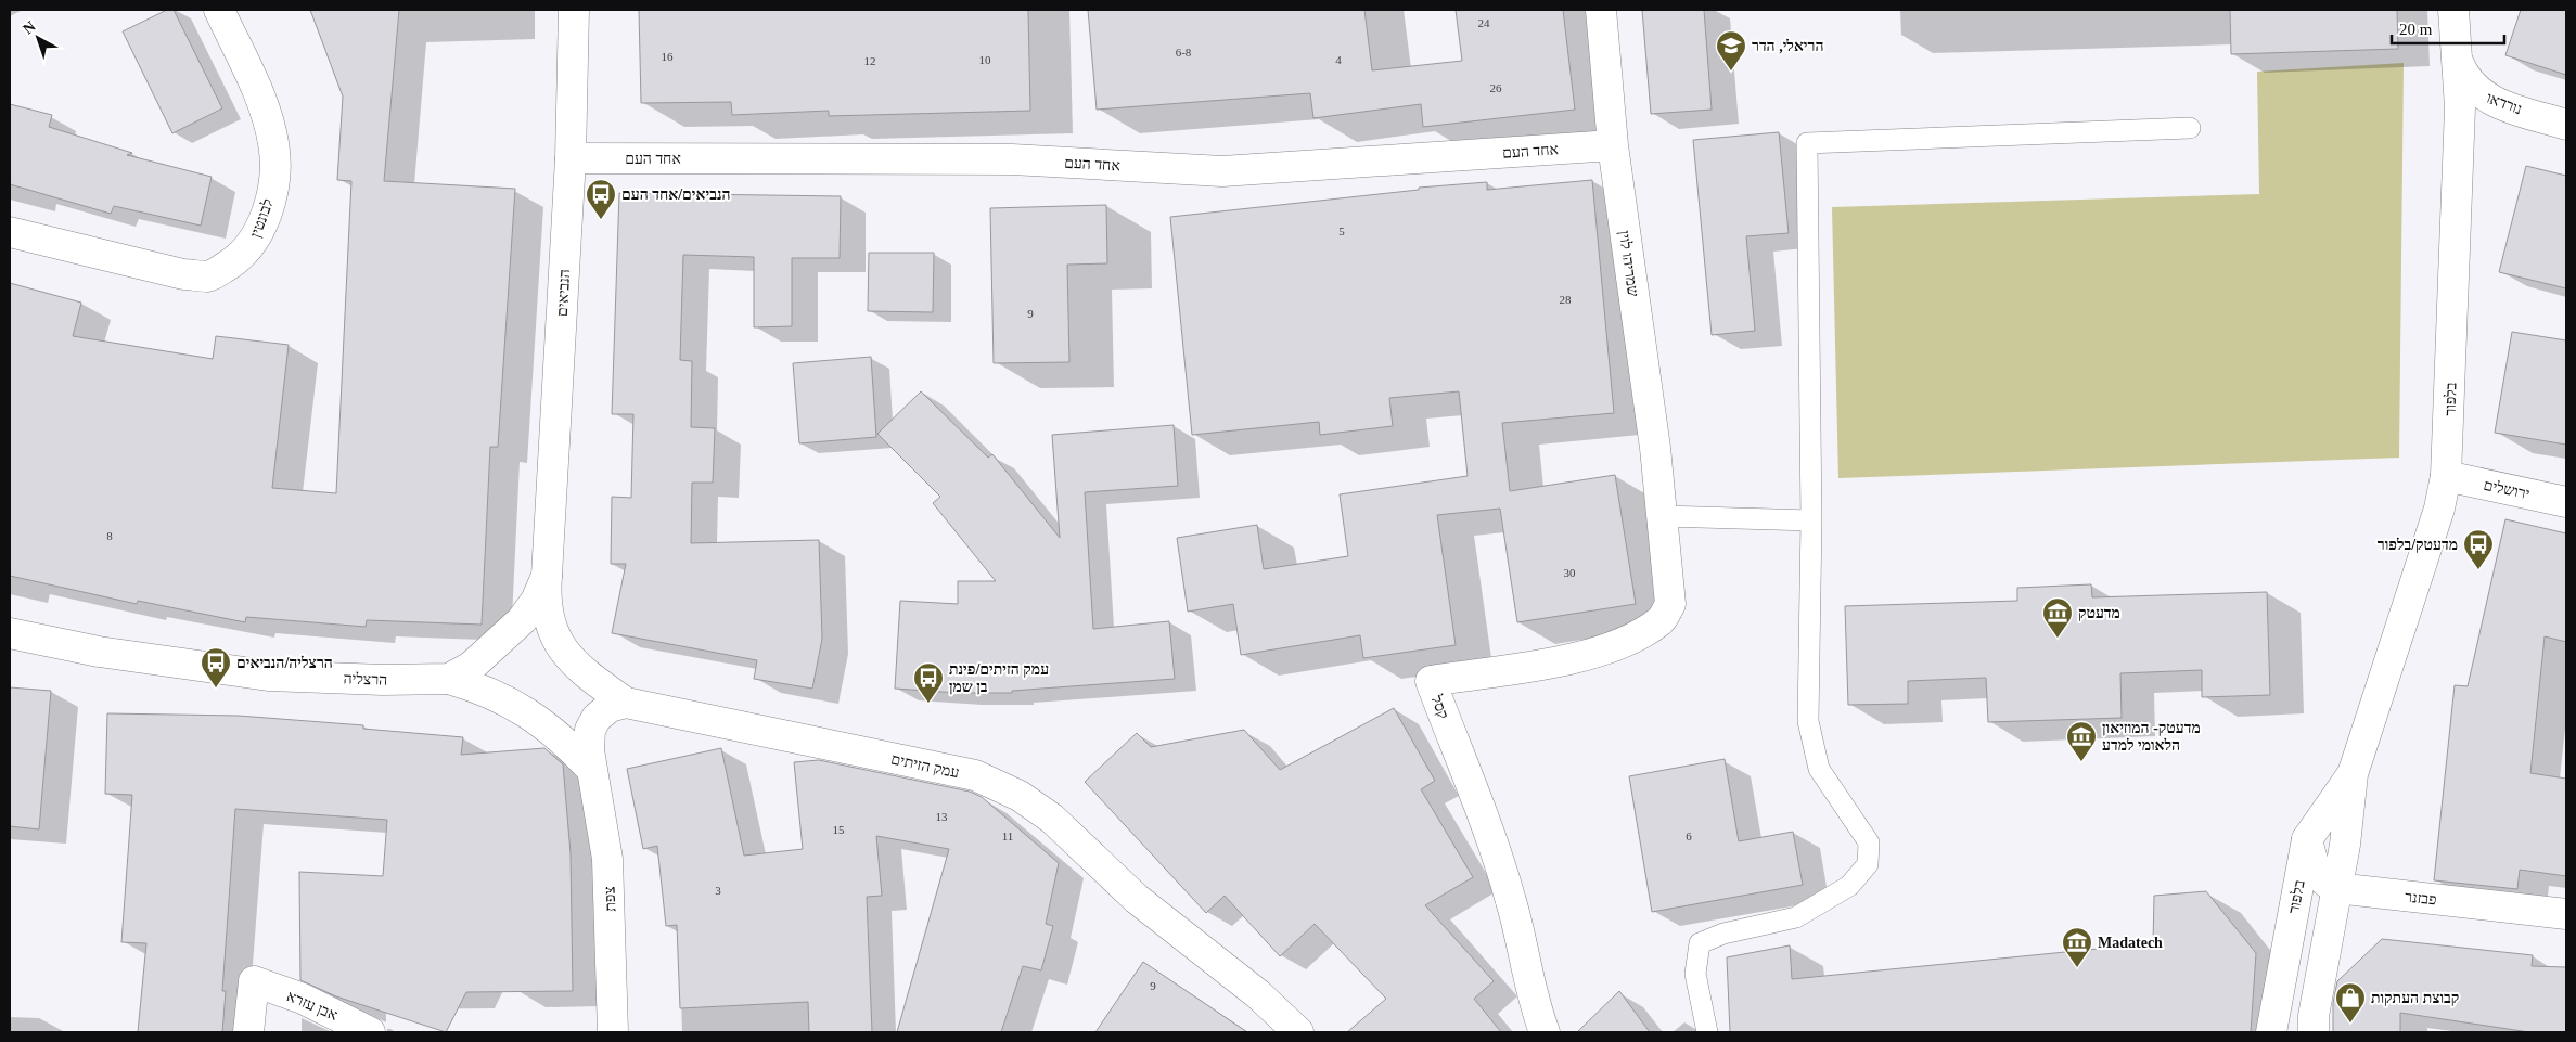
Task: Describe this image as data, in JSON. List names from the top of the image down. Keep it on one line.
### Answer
{"streets":{"street":["נורדאו","אחד העם","לבונטין","שמריהו לוין","הנביאים","בלפור","ירושלים","הרצליה","קסל","עמק הזיתים","פבזנר","צפת","אבן עזרא"]},"crossings":[["נורדאו","בלפור"],["אחד העם","שמריהו לוין"],["אחד העם","הנביאים"],["שמריהו לוין","קסל"],["הנביאים","הרצליה"],["הנביאים","עמק הזיתים"],["בלפור","ירושלים"],["בלפור","פבזנר"],["הרצליה","עמק הזיתים"],["עמק הזיתים","צפת"]],"places":{"school or university":["הריאלי, הדר"],"bus stop":["הנביאים/אחד העם","מדעטק/בלפור","הרצליה/הנביאים","עמק הזיתים/פינת בן שמן"],"museum":["מדעטק","מדעטק- המוזיאון הלאומי למדע","Madatech"],"shop":["קבוצת העתקות"]},"house_numbers":["24","6-8","16","10","4","12","26","5","28","9","8","30","13","15","11","6","3","9"],"scale_bar":"20 m","north":"top left"}
